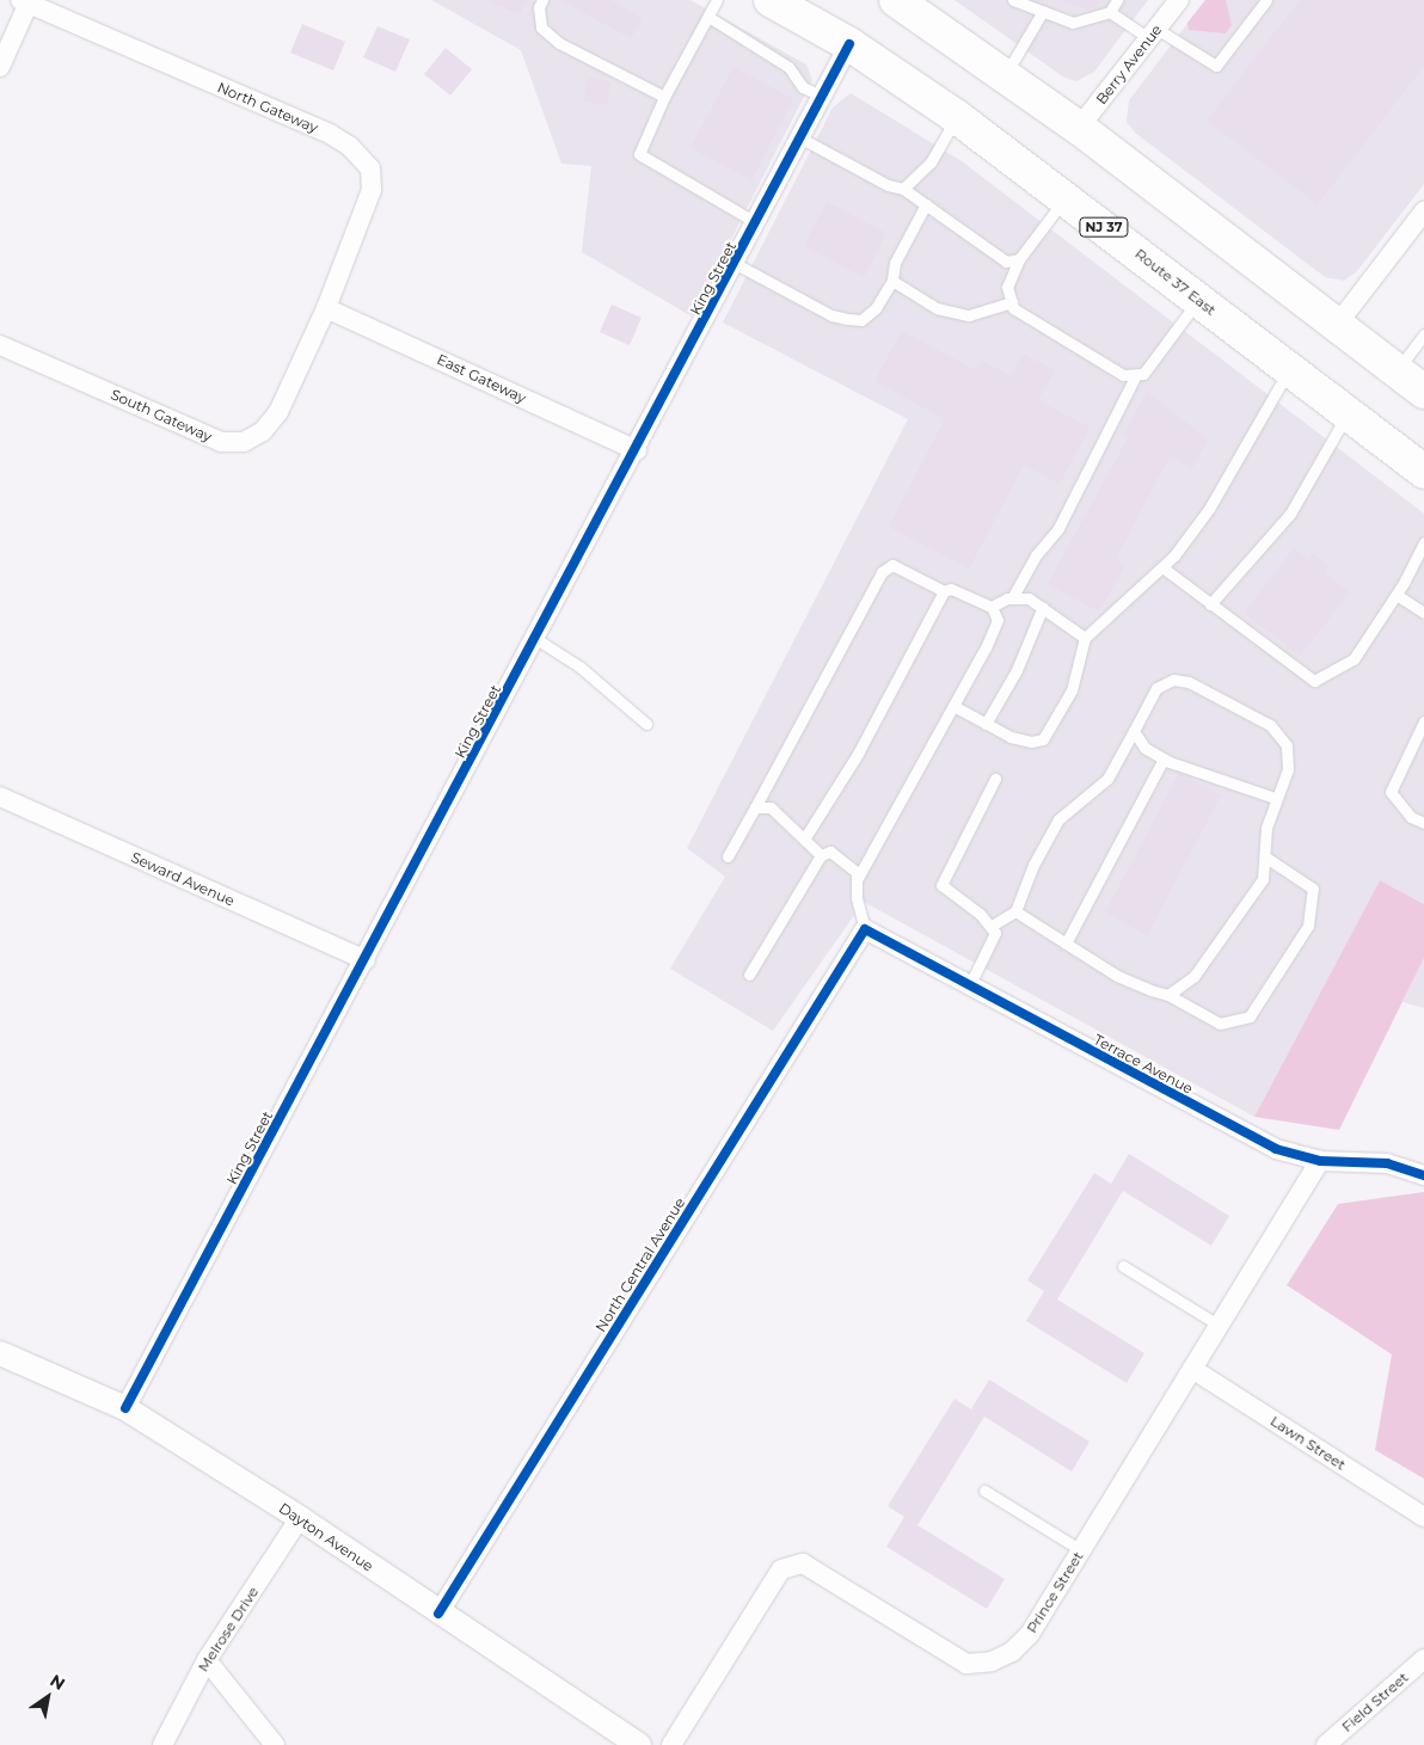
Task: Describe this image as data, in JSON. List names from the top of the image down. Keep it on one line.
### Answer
{"streets":{"highway":["NJ 37","Route 37 East"],"street":["Berry Avenue","North Gateway","King Street","East Gateway","South Gateway","Seward Avenue","Terrace Avenue","North Central Avenue","Lawn Street","Dayton Avenue","Prince Street","Melrose Drive","Field Street"]},"crossings":[["North Gateway","East Gateway"],["North Gateway","South Gateway"],["King Street","Route 37 East"],["King Street","East Gateway"],["King Street","Seward Avenue"],["King Street","Dayton Avenue"],["East Gateway","South Gateway"],["Terrace Avenue","North Central Avenue"],["Terrace Avenue","Prince Street"],["North Central Avenue","Dayton Avenue"],["Lawn Street","Prince Street"],["Dayton Avenue","Melrose Drive"]],"north":"top right"}
